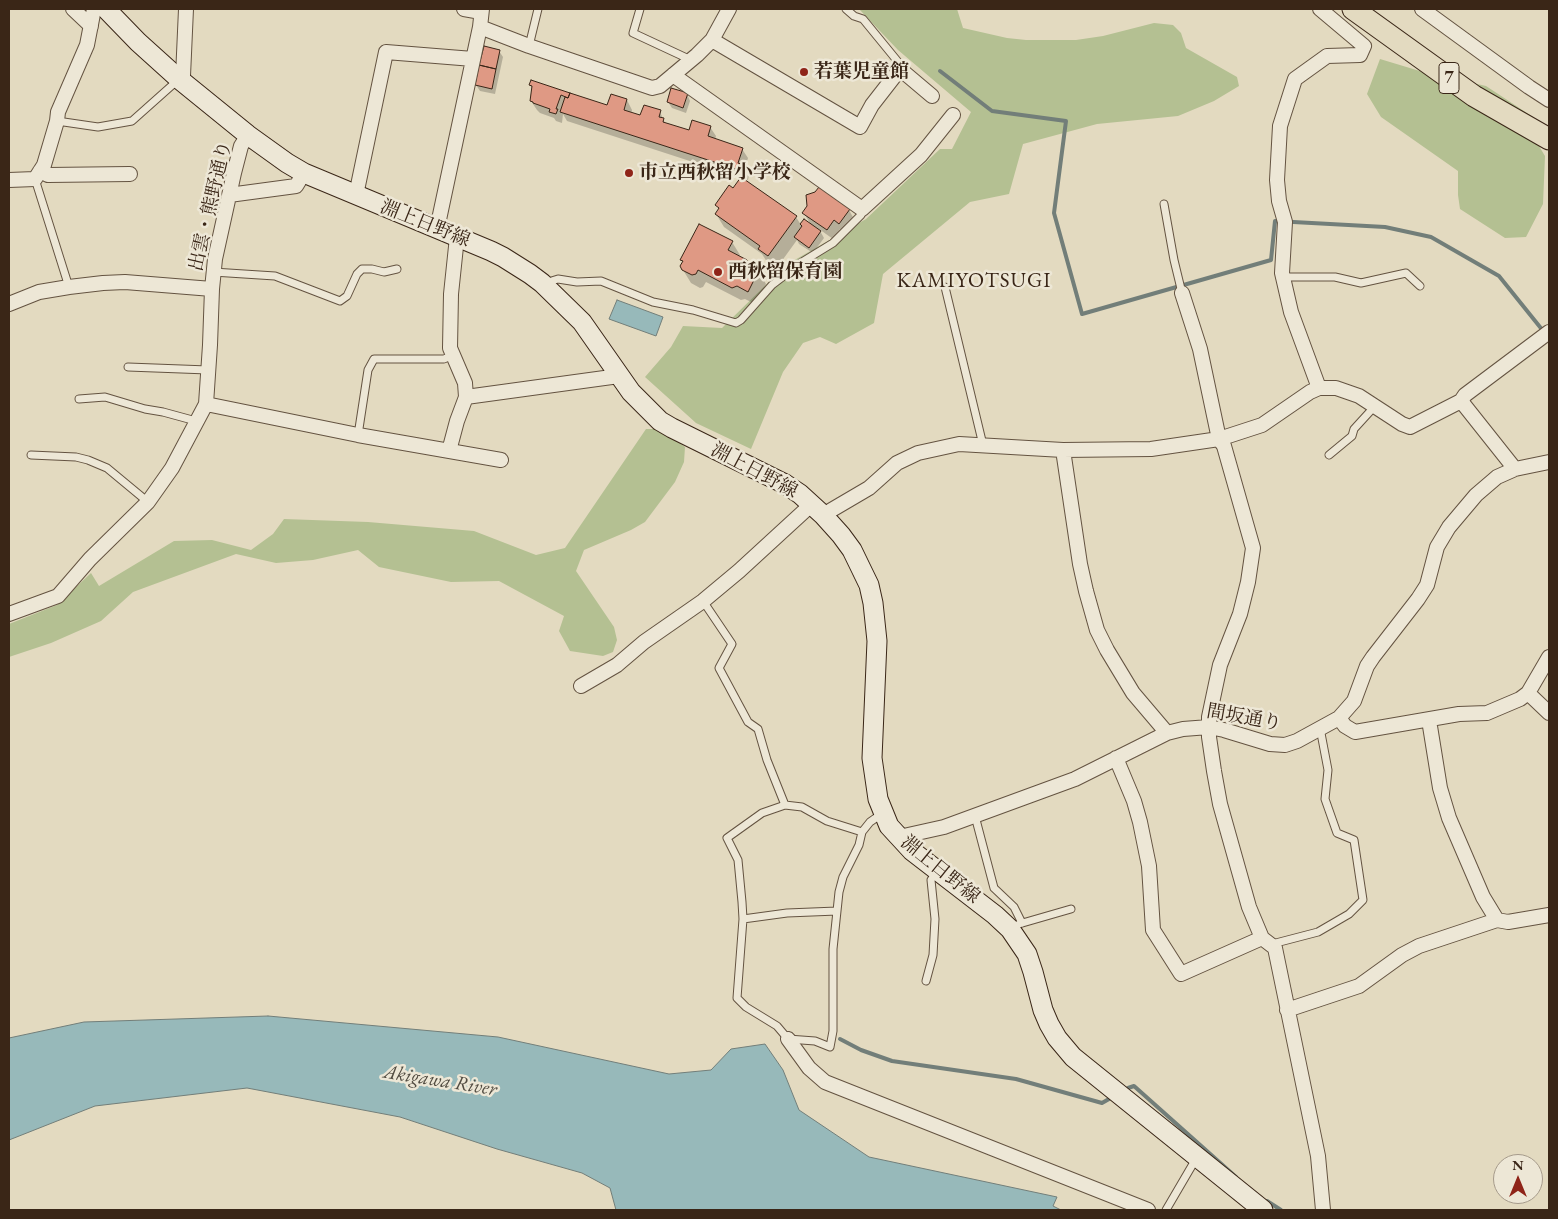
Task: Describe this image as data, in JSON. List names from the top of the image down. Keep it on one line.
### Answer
{"streets":{"main road":["7","淵上日野線"],"street":["出雲・熊野通り","間坂通り"]},"crossings":[["出雲・熊野通り","淵上日野線"],["淵上日野線","間坂通り"]],"districts":["KAMIYOTSUGI"],"water":["Akigawa River"],"places":["若葉児童館","市立西秋留小学校","西秋留保育園"],"north":"top"}
